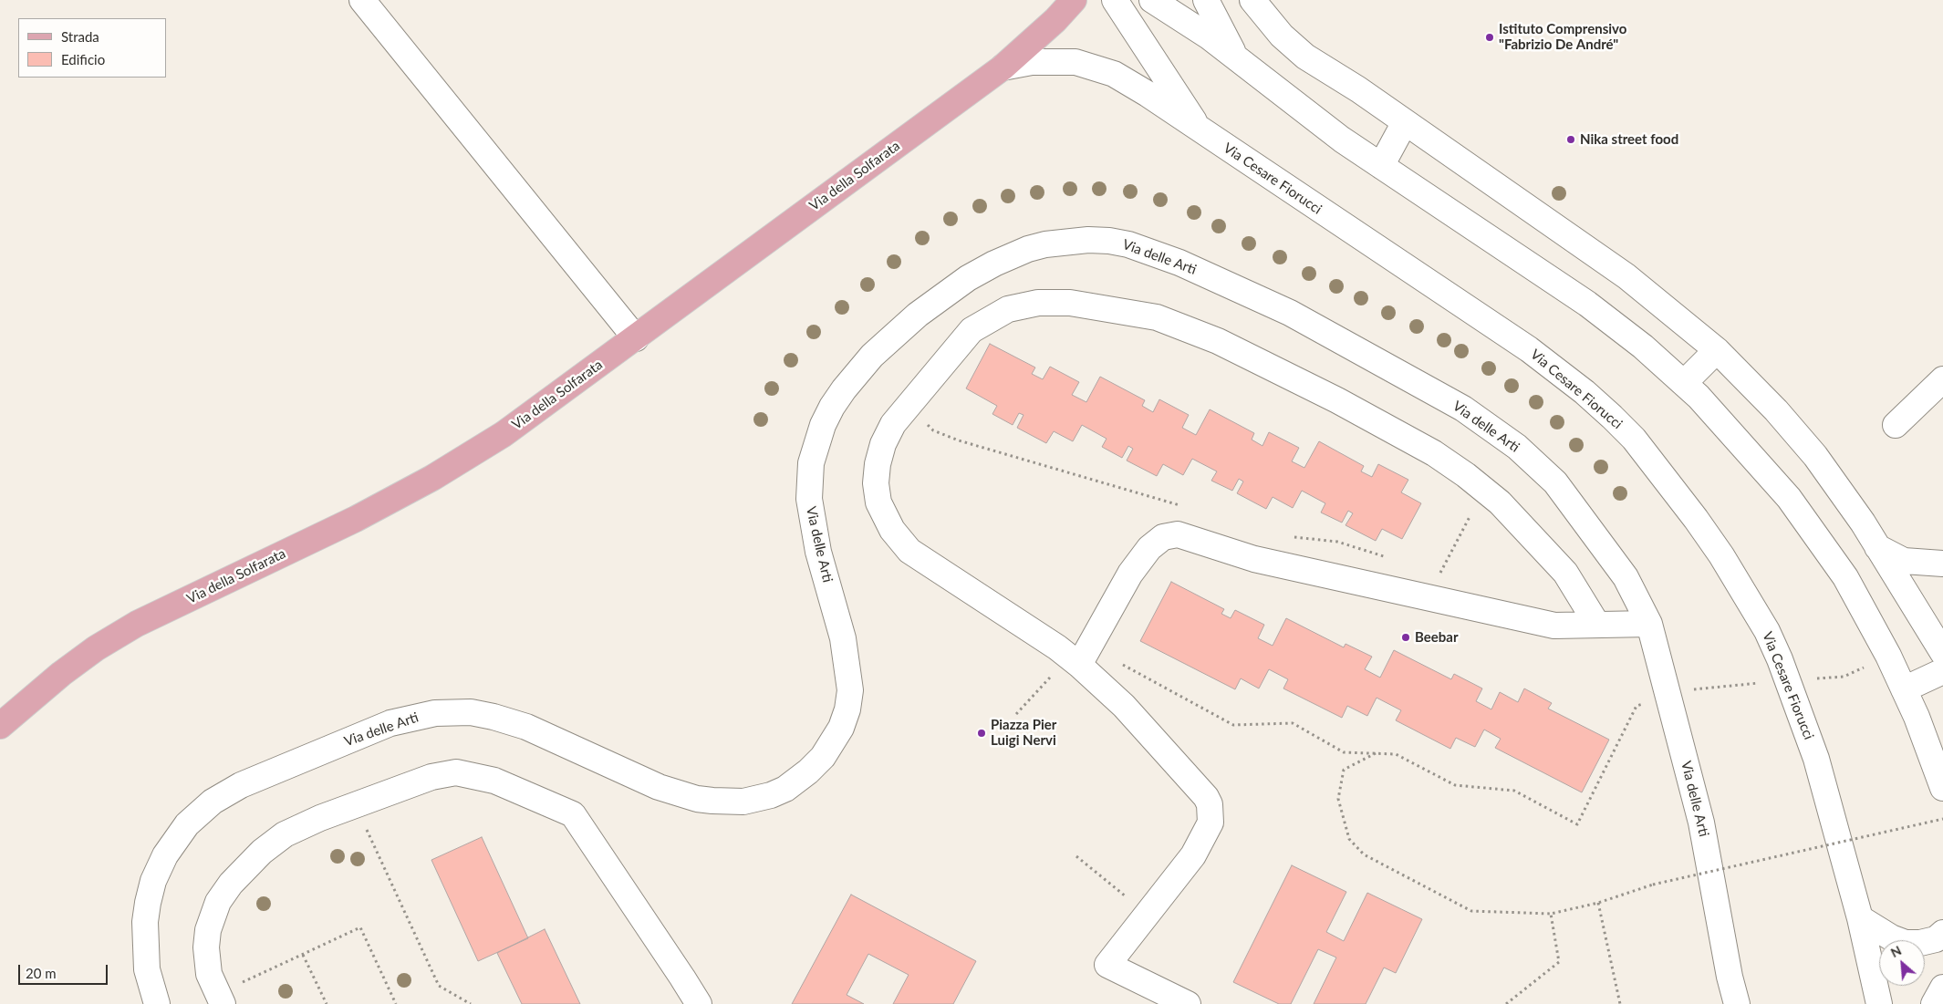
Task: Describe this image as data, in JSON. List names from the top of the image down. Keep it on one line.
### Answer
{"streets":{"main road":["Via della Solfarata"],"street":["Via Cesare Fiorucci","Via delle Arti"]},"crossings":[["Via della Solfarata","Via Cesare Fiorucci"]],"places":["Istituto Comprensivo \"Fabrizio De André\"","Nika street food","Beebar","Piazza Pier Luigi Nervi"],"legend":["Strada","Edificio"],"scale_bar":"20 m","north":"top left"}
